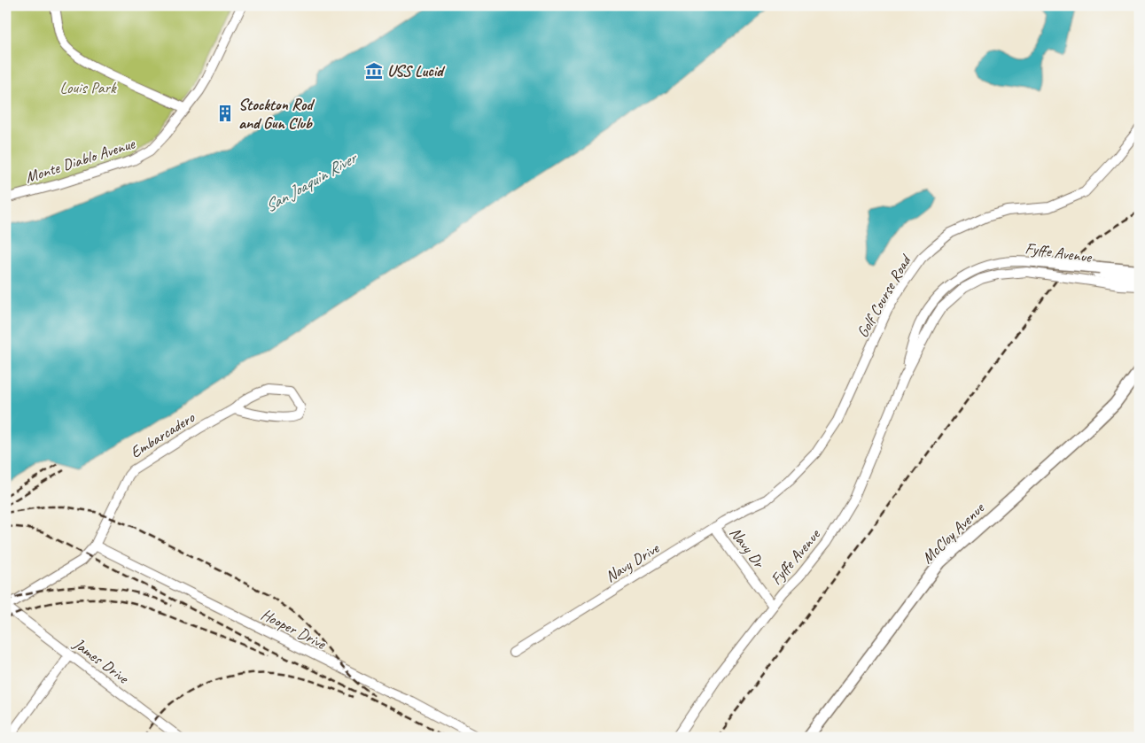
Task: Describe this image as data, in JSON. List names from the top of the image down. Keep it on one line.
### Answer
{"streets":{"street":["Monte Diablo Avenue","Fyffe Avenue","Golf Course Road","Embarcadero","McCloy Avenue","Navy Dr","Navy Drive","Hooper Drive","James Drive"]},"crossings":[["Fyffe Avenue","Navy Dr"],["Golf Course Road","Navy Drive"],["Embarcadero","Hooper Drive"],["Embarcadero","James Drive"],["Navy Dr","Navy Drive"]],"water":["San Joaquin River"],"parks":["Louis Park"],"places":{"museum":["USS Lucid"],"building":["Stockton Rod and Gun Club"]}}
